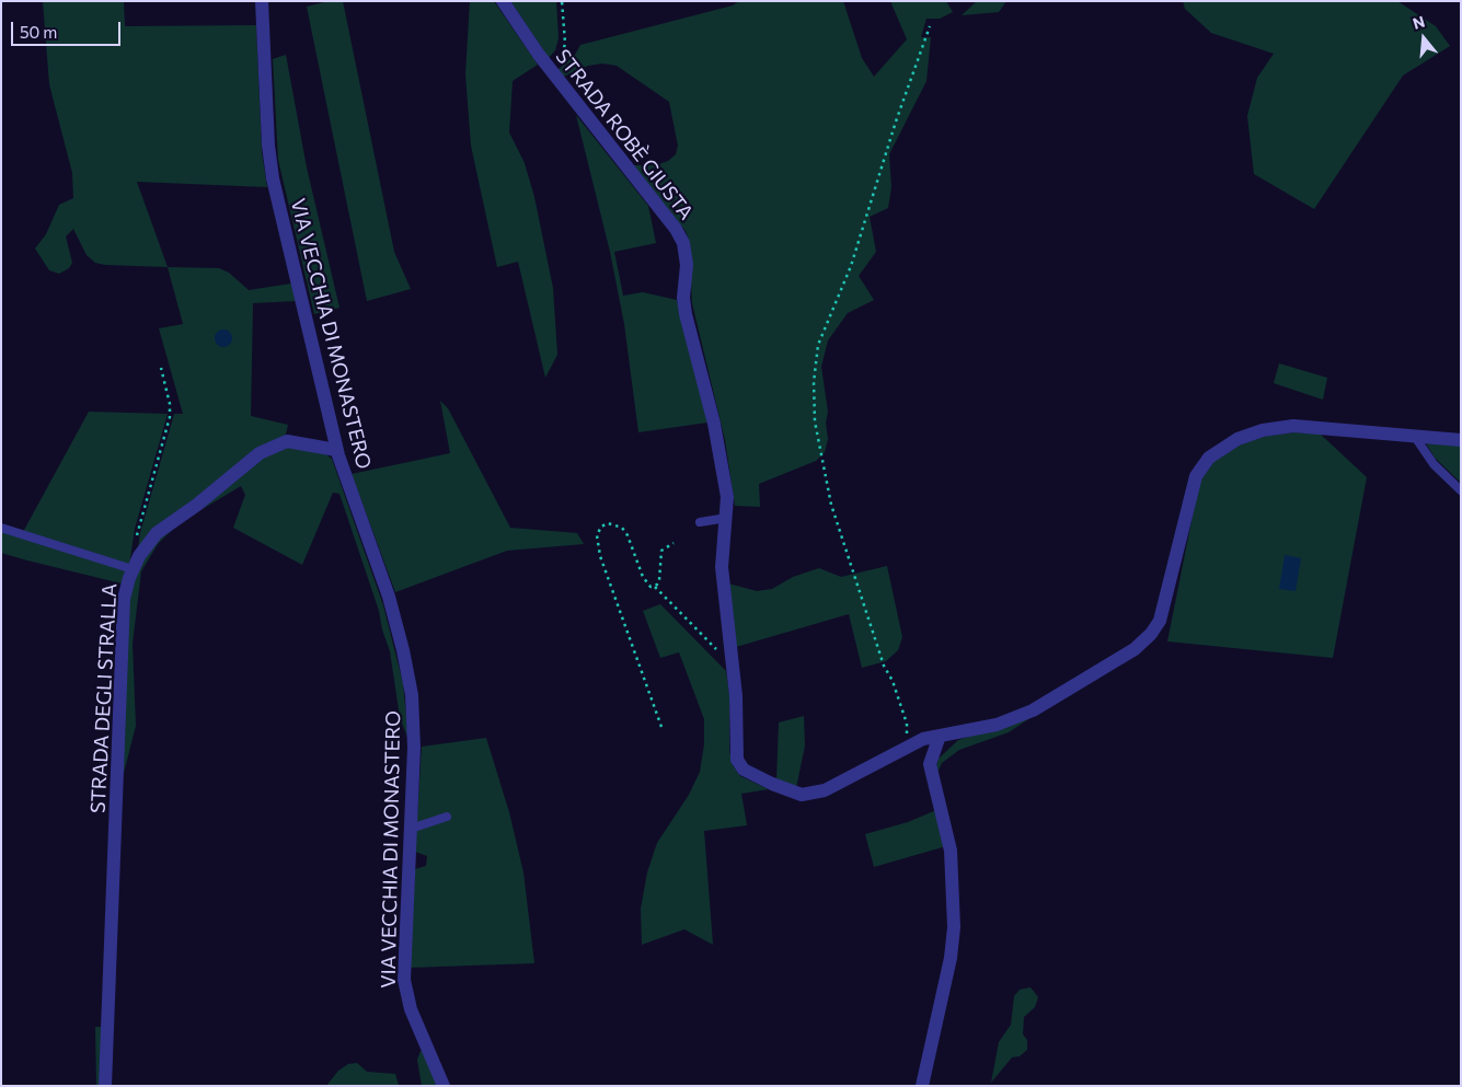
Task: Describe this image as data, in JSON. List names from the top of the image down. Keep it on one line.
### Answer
{"streets":{"street":["STRADA ROBÈ GIUSTA","VIA VECCHIA DI MONASTERO","STRADA DEGLI STRALLA"]},"crossings":[["VIA VECCHIA DI MONASTERO","STRADA DEGLI STRALLA"]],"scale_bar":"50 m","north":"top"}
